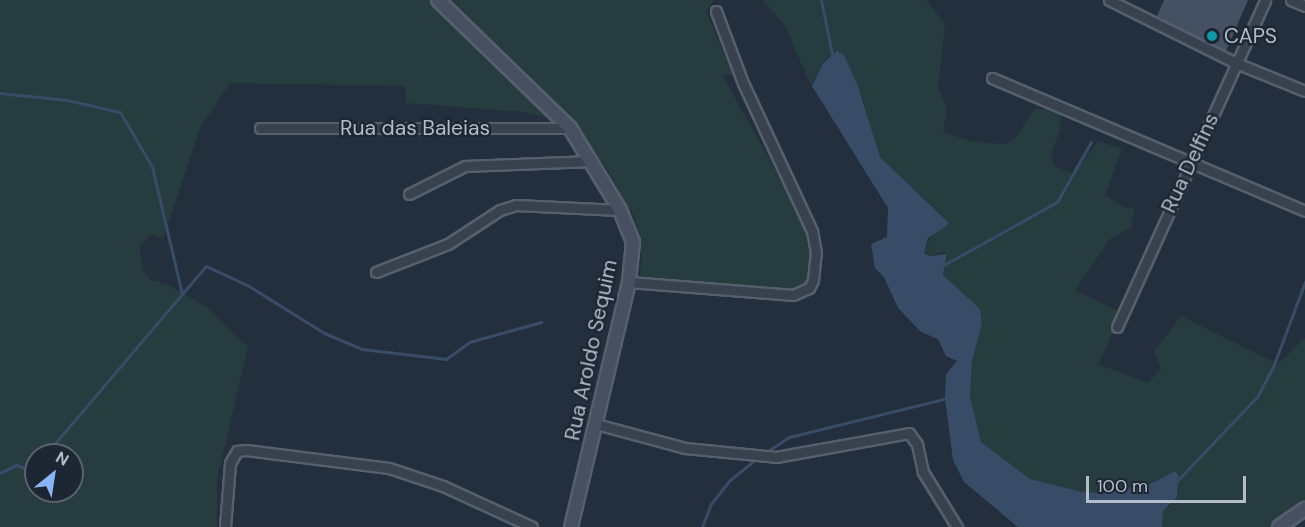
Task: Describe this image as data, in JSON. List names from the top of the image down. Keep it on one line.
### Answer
{"streets":{"street":["Rua das Baleias","Rua Delfins","Rua Aroldo Sequim"]},"crossings":[["Rua das Baleias","Rua Aroldo Sequim"]],"places":["CAPS"],"scale_bar":"100 m","north":"top right"}
